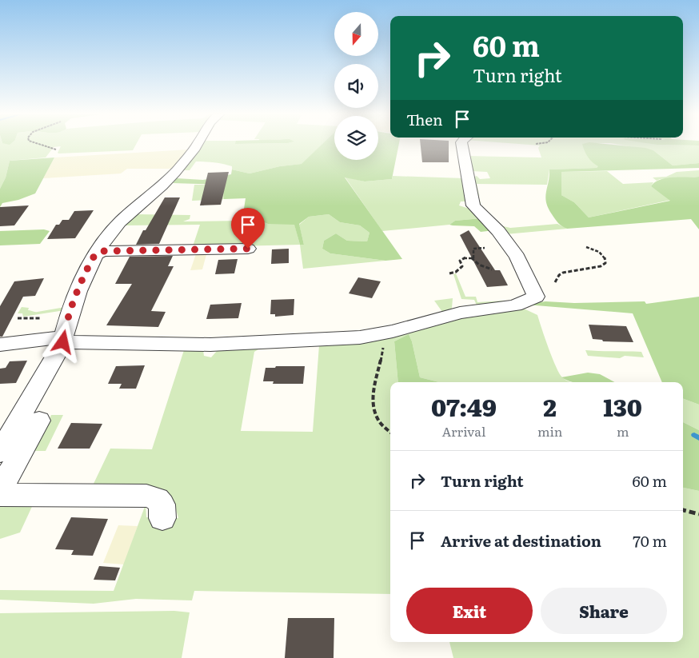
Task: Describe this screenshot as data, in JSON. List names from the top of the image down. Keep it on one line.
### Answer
{"north":"bottom","page":{"turn":["60 m","Turn right"],"then":"Then","eta":["07:49","Arrival","2","min","130","m"],"list":[{"name":"Turn right","value":"60 m"},{"name":"Arrive at destination","value":"70 m"}],"buttons":["Exit","Share"]}}
